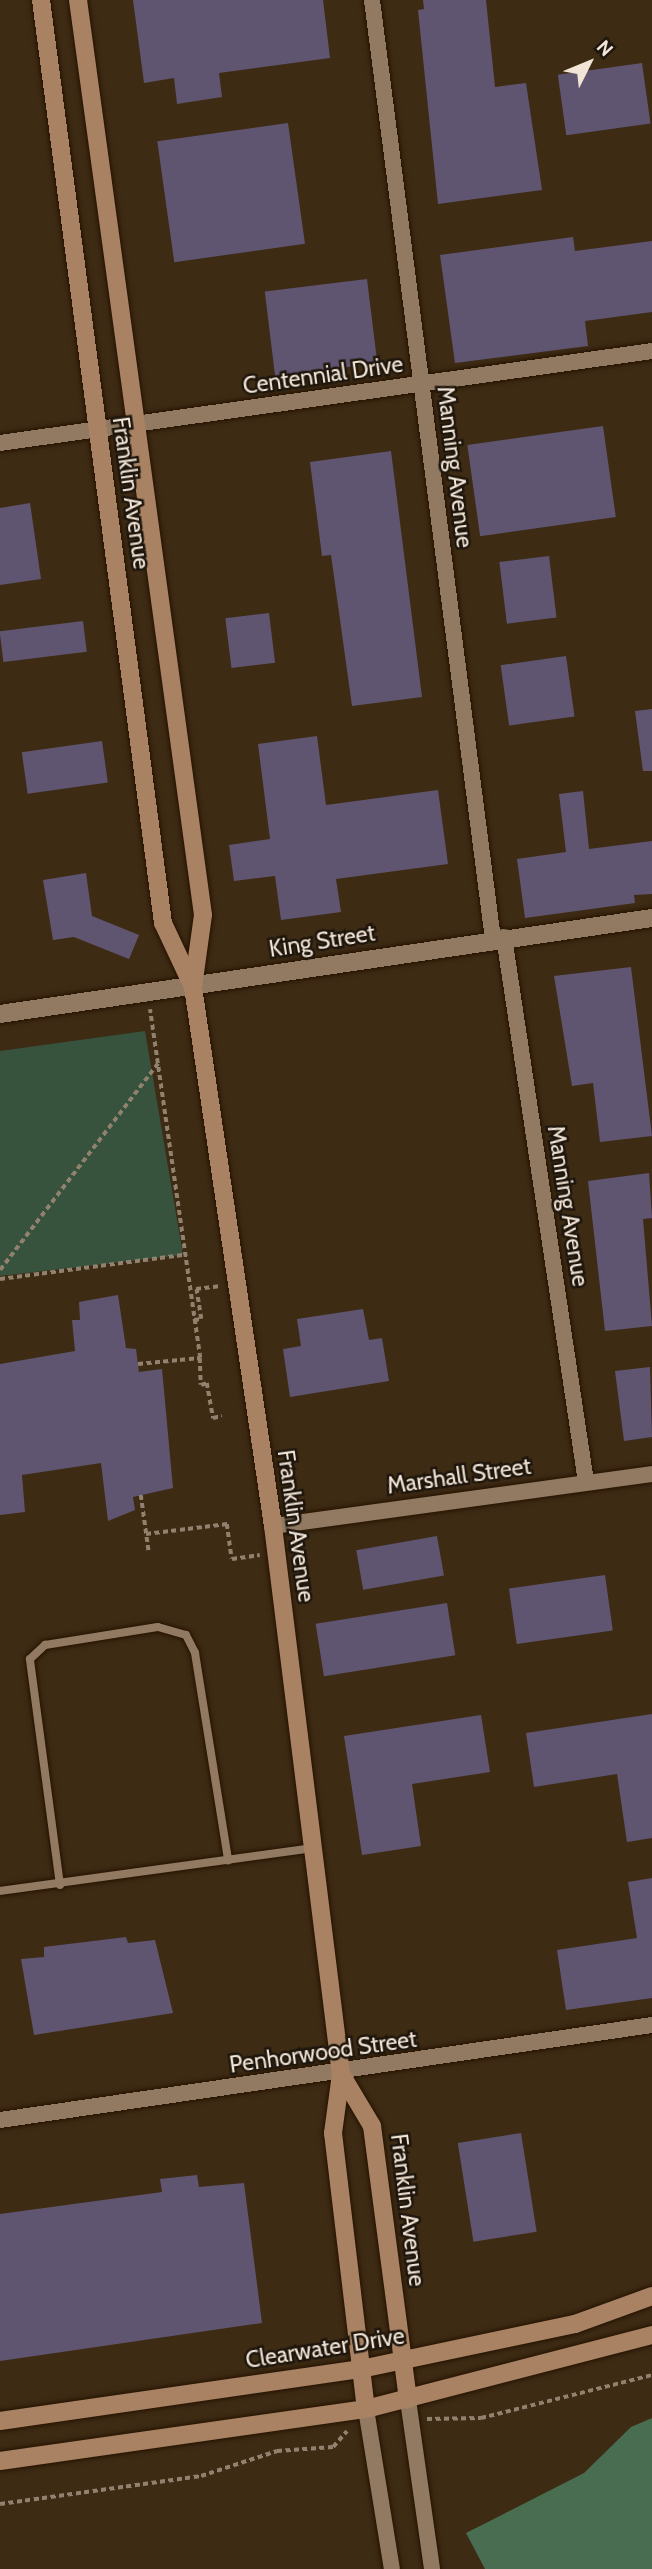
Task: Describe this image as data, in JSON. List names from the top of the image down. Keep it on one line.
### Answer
{"streets":{"main road":["Franklin Avenue","Clearwater Drive"],"street":["Centennial Drive","Manning Avenue","King Street","Marshall Street","Penhorwood Street"]},"crossings":[["Centennial Drive","Manning Avenue"],["Centennial Drive","Franklin Avenue"],["Manning Avenue","King Street"],["Manning Avenue","Marshall Street"],["Franklin Avenue","King Street"],["Franklin Avenue","Marshall Street"],["Franklin Avenue","Penhorwood Street"],["Franklin Avenue","Clearwater Drive"]],"north":"top right"}
